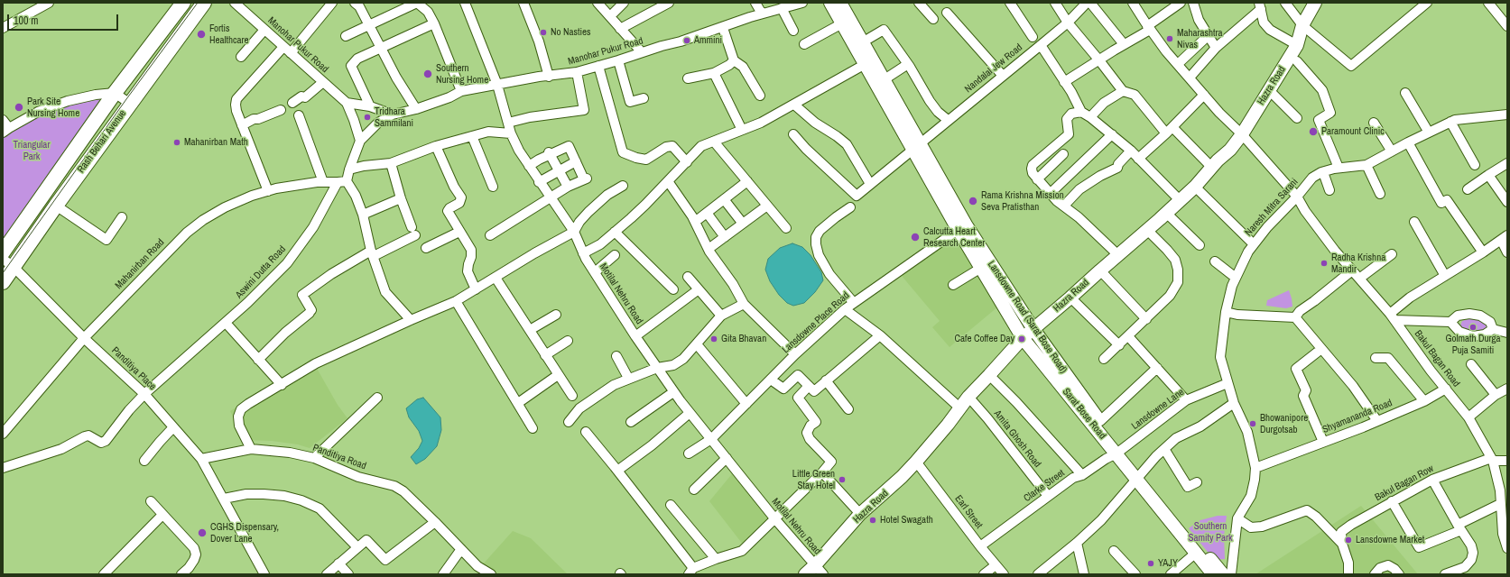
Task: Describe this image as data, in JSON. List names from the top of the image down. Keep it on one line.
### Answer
{"streets":{"main road":["Hazra Road","Rash Behari Avenue","Lansdowne Road (Sarat Bose Road)","Sarat Bose Road"],"street":["Manohar Pukur Road","Nandalal Jew Road","Naresh Mitra Sarani","Mahanirban Road","Aswini Dutta Road","Motilal Nehru Road","Lansdowne Place Road","Bakul Bagan Road","Panditiya Place","Lansdowne Lane","Shyamananda Road","Amita Ghosh Road","Panditiya Road","Bakul Bagan Row","Clarke Street","Earl Street"]},"crossings":[["Manohar Pukur Road","Aswini Dutta Road"],["Manohar Pukur Road","Motilal Nehru Road"],["Nandalal Jew Road","Lansdowne Road (Sarat Bose Road)"],["Hazra Road","Motilal Nehru Road"],["Hazra Road","Lansdowne Road (Sarat Bose Road)"],["Hazra Road","Bakul Bagan Road"],["Hazra Road","Sarat Bose Road"],["Hazra Road","Amita Ghosh Road"],["Hazra Road","Earl Street"],["Rash Behari Avenue","Panditiya Place"],["Naresh Mitra Sarani","Bakul Bagan Road"],["Naresh Mitra Sarani","Lansdowne Lane"],["Naresh Mitra Sarani","Shyamananda Road"],["Mahanirban Road","Aswini Dutta Road"],["Mahanirban Road","Panditiya Place"],["Aswini Dutta Road","Panditiya Place"],["Motilal Nehru Road","Lansdowne Place Road"],["Lansdowne Road (Sarat Bose Road)","Lansdowne Place Road"],["Lansdowne Road (Sarat Bose Road)","Lansdowne Lane"],["Lansdowne Road (Sarat Bose Road)","Sarat Bose Road"],["Lansdowne Road (Sarat Bose Road)","Clarke Street"],["Bakul Bagan Road","Shyamananda Road"],["Bakul Bagan Road","Bakul Bagan Row"],["Panditiya Place","Panditiya Road"],["Lansdowne Lane","Sarat Bose Road"],["Lansdowne Lane","Clarke Street"],["Sarat Bose Road","Clarke Street"],["Amita Ghosh Road","Clarke Street"],["Clarke Street","Earl Street"]],"parks":["Triangular Park","Southern Samity Park"],"places":["No Nasties","Fortis Healthcare","Maharashtra Nivas","Ammini","Southern Nursing Home","Park Site Nursing Home","Tridhara Sammilani","Paramount Clinic","Mahanirban Math","Rama Krishna Mission Seva Pratisthan","Calcutta Heart Research Center","Radha Krishna Mandir","Golmath Durga Puja Samiti","Gita Bhavan","Cafe Coffee Day","Bhowanipore Durgotsab","Little Green Stay Hotel","Hotel Swagath","CGHS Dispensary, Dover Lane","Lansdowne Market","YAJY"],"scale_bar":"100 m"}
